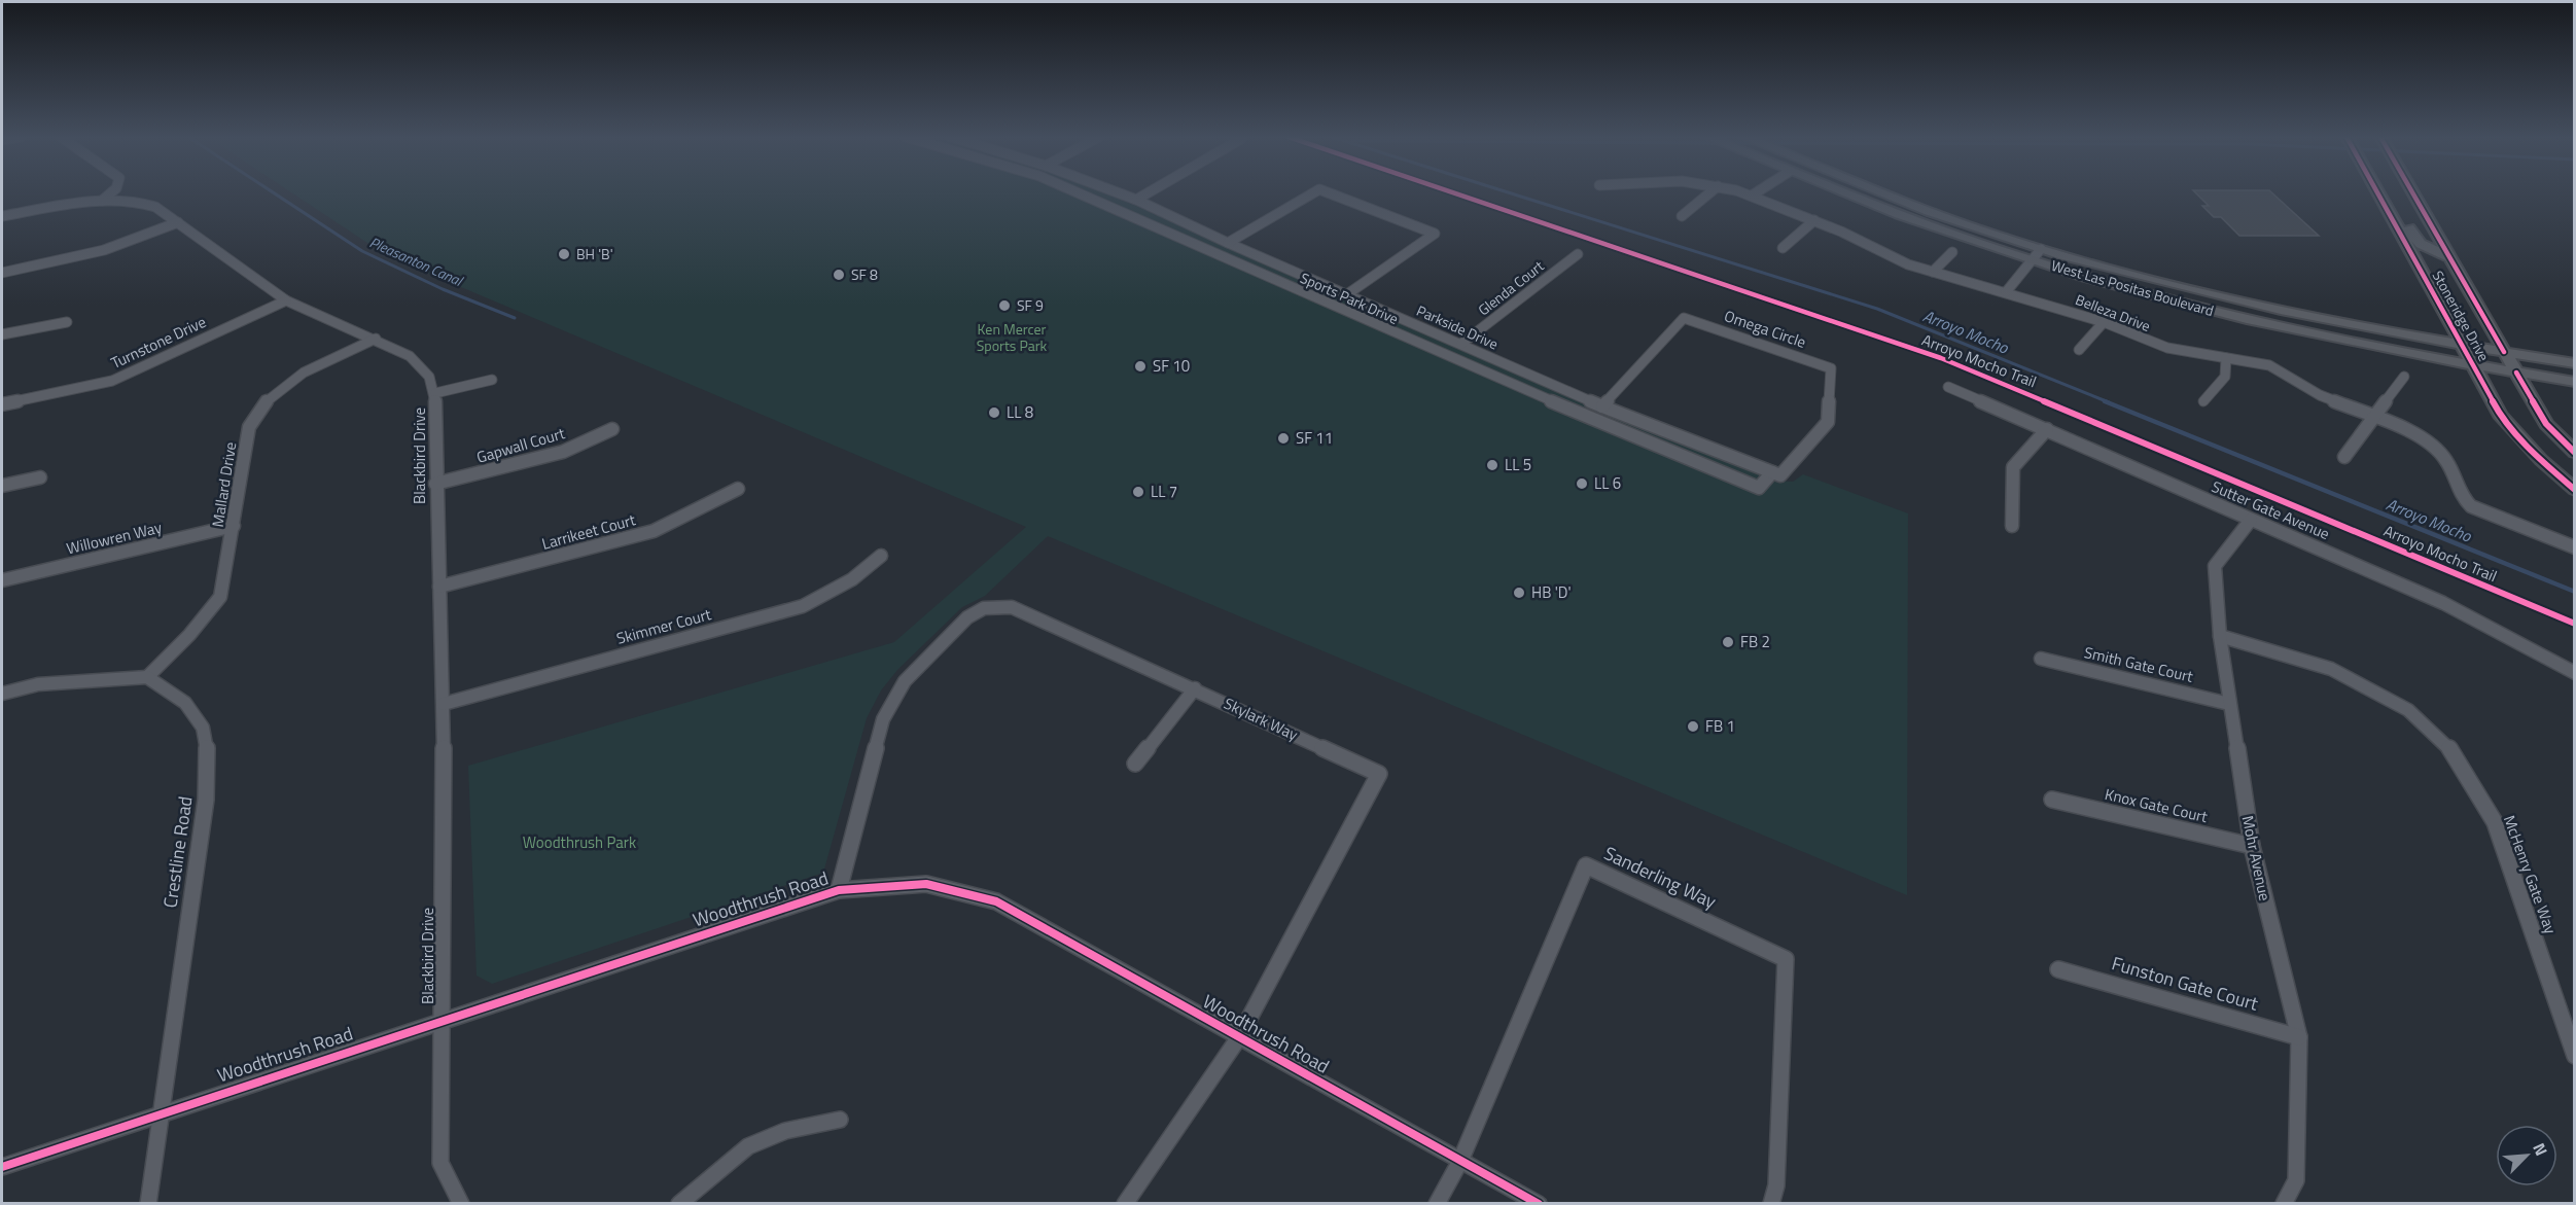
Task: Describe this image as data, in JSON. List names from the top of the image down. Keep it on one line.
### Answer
{"streets":{"main road":["West Las Positas Boulevard","Stoneridge Drive"],"street":["Glenda Court","Sports Park Drive","Belleza Drive","Parkside Drive","Omega Circle","Turnstone Drive","Gapwall Court","Blackbird Drive","Mallard Drive","Sutter Gate Avenue","Larrikeet Court","Willowren Way","Skimmer Court","Smith Gate Court","Skylark Way","Knox Gate Court","Crestline Road","Mohr Avenue","McHenry Gate Way","Sanderling Way","Woodthrush Road","Funston Gate Court"],"cycle path":["Arroyo Mocho Trail"]},"crossings":[["Glenda Court","Parkside Drive"],["West Las Positas Boulevard","Stoneridge Drive"],["Sports Park Drive","Parkside Drive"],["Sports Park Drive","Omega Circle"],["Parkside Drive","Omega Circle"],["Turnstone Drive","Blackbird Drive"],["Gapwall Court","Blackbird Drive"],["Blackbird Drive","Mallard Drive"],["Blackbird Drive","Larrikeet Court"],["Blackbird Drive","Skimmer Court"],["Blackbird Drive","Woodthrush Road"],["Mallard Drive","Willowren Way"],["Mallard Drive","Crestline Road"],["Sutter Gate Avenue","Mohr Avenue"],["Smith Gate Court","Mohr Avenue"],["Skylark Way","Woodthrush Road"],["Knox Gate Court","Mohr Avenue"],["Crestline Road","Woodthrush Road"],["Mohr Avenue","McHenry Gate Way"],["Mohr Avenue","Funston Gate Court"],["Sanderling Way","Woodthrush Road"]],"water":["Pleasanton Canal","Arroyo Mocho"],"parks":["Ken Mercer Sports Park","Woodthrush Park"],"places":["BH 'B'","SF 8","SF 9","SF 10","LL 8","SF 11","LL 5","LL 6","LL 7","HB 'D'","FB 2","FB 1"],"north":"top right"}
